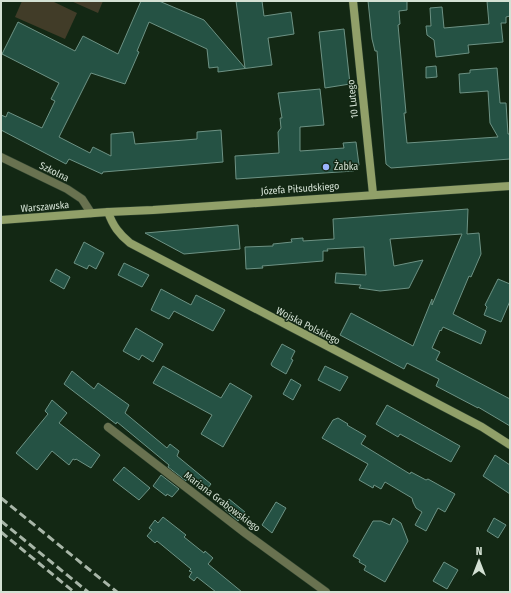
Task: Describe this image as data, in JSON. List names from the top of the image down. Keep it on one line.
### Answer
{"streets":{"street":["10 Lutego","Szkolna","Józefa Piłsudskiego","Warszawska","Wojska Polskiego","Mariana Grabowskiego"]},"crossings":[["10 Lutego","Józefa Piłsudskiego"],["Szkolna","Józefa Piłsudskiego"],["Szkolna","Warszawska"],["Józefa Piłsudskiego","Warszawska"],["Józefa Piłsudskiego","Wojska Polskiego"]],"places":["Żabka"],"north":"top"}
